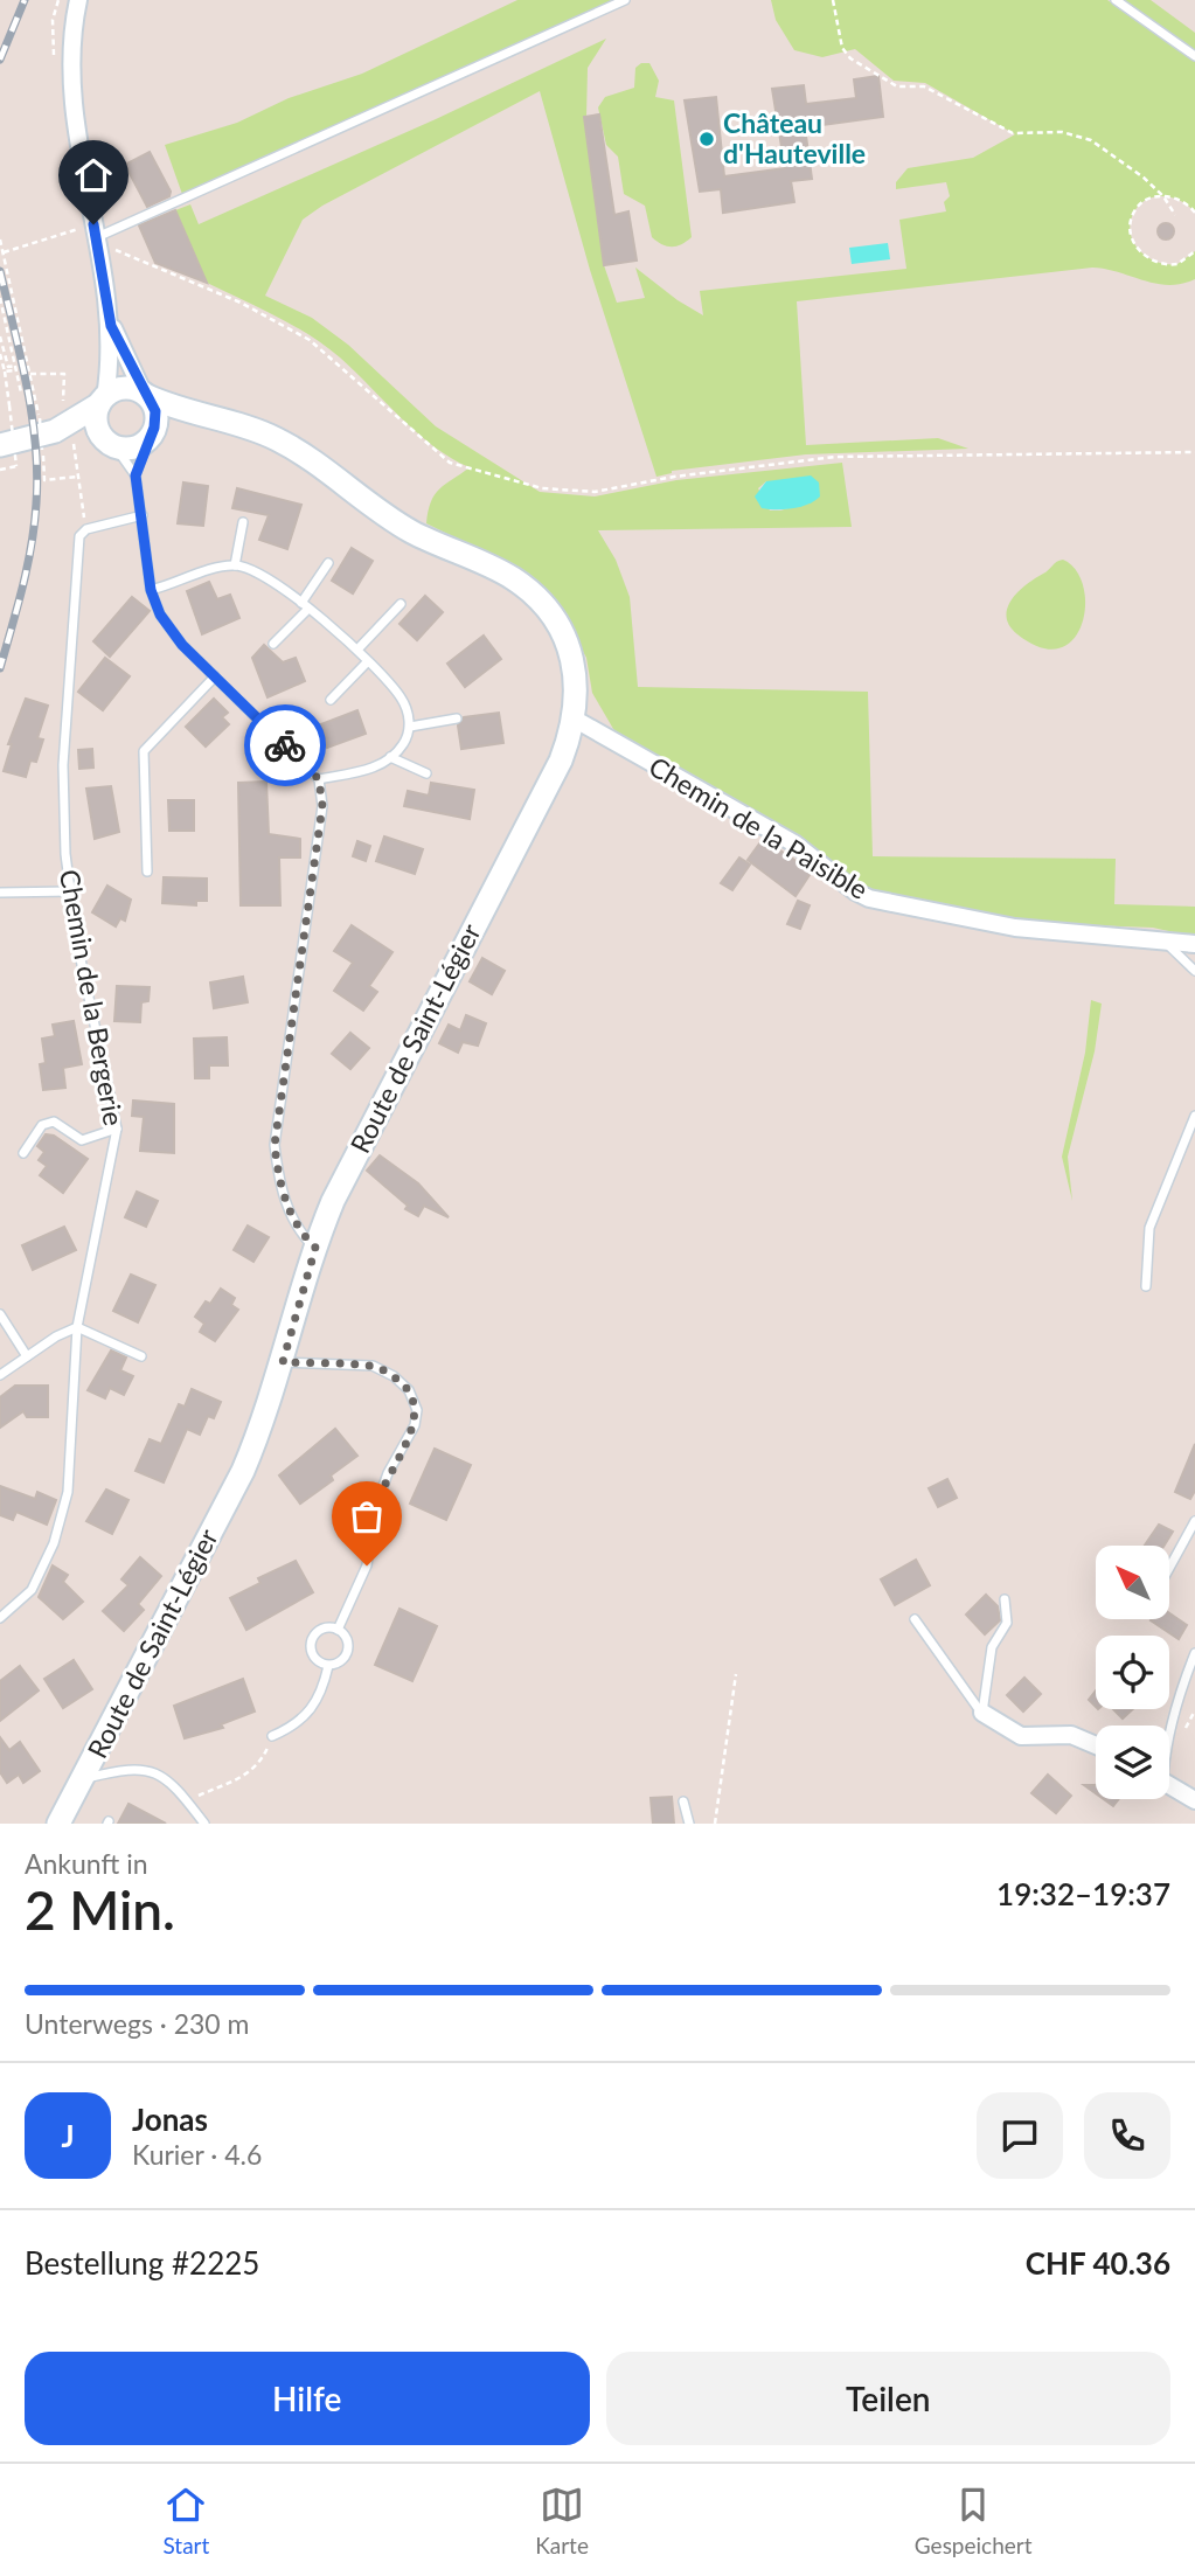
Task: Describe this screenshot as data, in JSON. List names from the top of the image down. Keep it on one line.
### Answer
{"streets":{"main road":["Route de Saint-Légier"],"street":["Chemin de la Paisible"],"lane":["Chemin de la Bergerie"]},"crossings":[["Chemin de la Paisible","Route de Saint-Légier"]],"places":["Château d'Hauteville"],"north":"top left","page":{"heading":["2 Min.","Ankunft in","19:32–19:37"],"panel":["Jonas","Kurier · 4.6","Bestellung #2225","CHF 40.36"],"bar":"Unterwegs · 230 m","round":"J","buttons":["Hilfe","Teilen"],"tabs":["Start","Karte","Gespeichert"]}}
